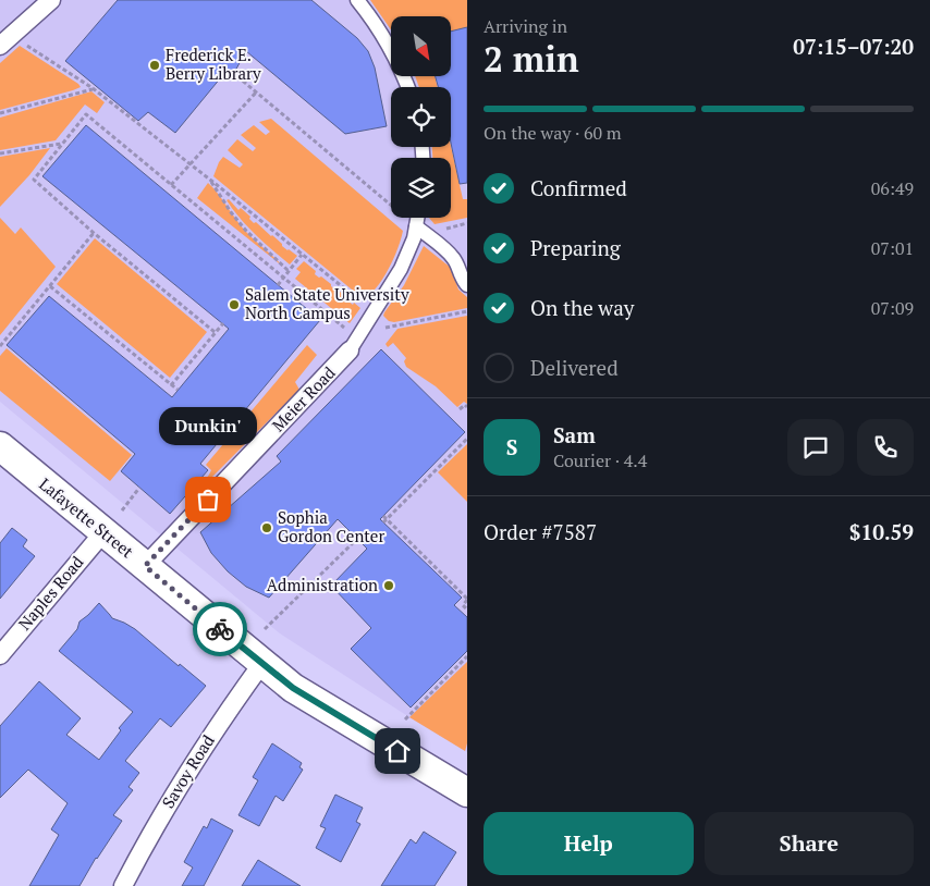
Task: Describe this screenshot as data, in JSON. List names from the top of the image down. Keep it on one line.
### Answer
{"streets":{"main road":["Lafayette Street"],"street":["Meier Road","Naples Road","Savoy Road"]},"crossings":[["Meier Road","Lafayette Street"],["Lafayette Street","Naples Road"],["Lafayette Street","Savoy Road"]],"places":["Frederick E. Berry Library","Salem State University North Campus","Dunkin'","Sophia Gordon Center","Administration"],"north":"bottom right","page":{"heading":["2 min","Arriving in","07:15–07:20"],"panel":["Sam","Courier · 4.4","Order #7587","$10.59"],"bar":"On the way · 60 m","list":[["Confirmed","06:49"],["Preparing","07:01"],["On the way","07:09"],"Delivered"],"bubble":"Dunkin'","round":"S","buttons":["Help","Share"]}}
